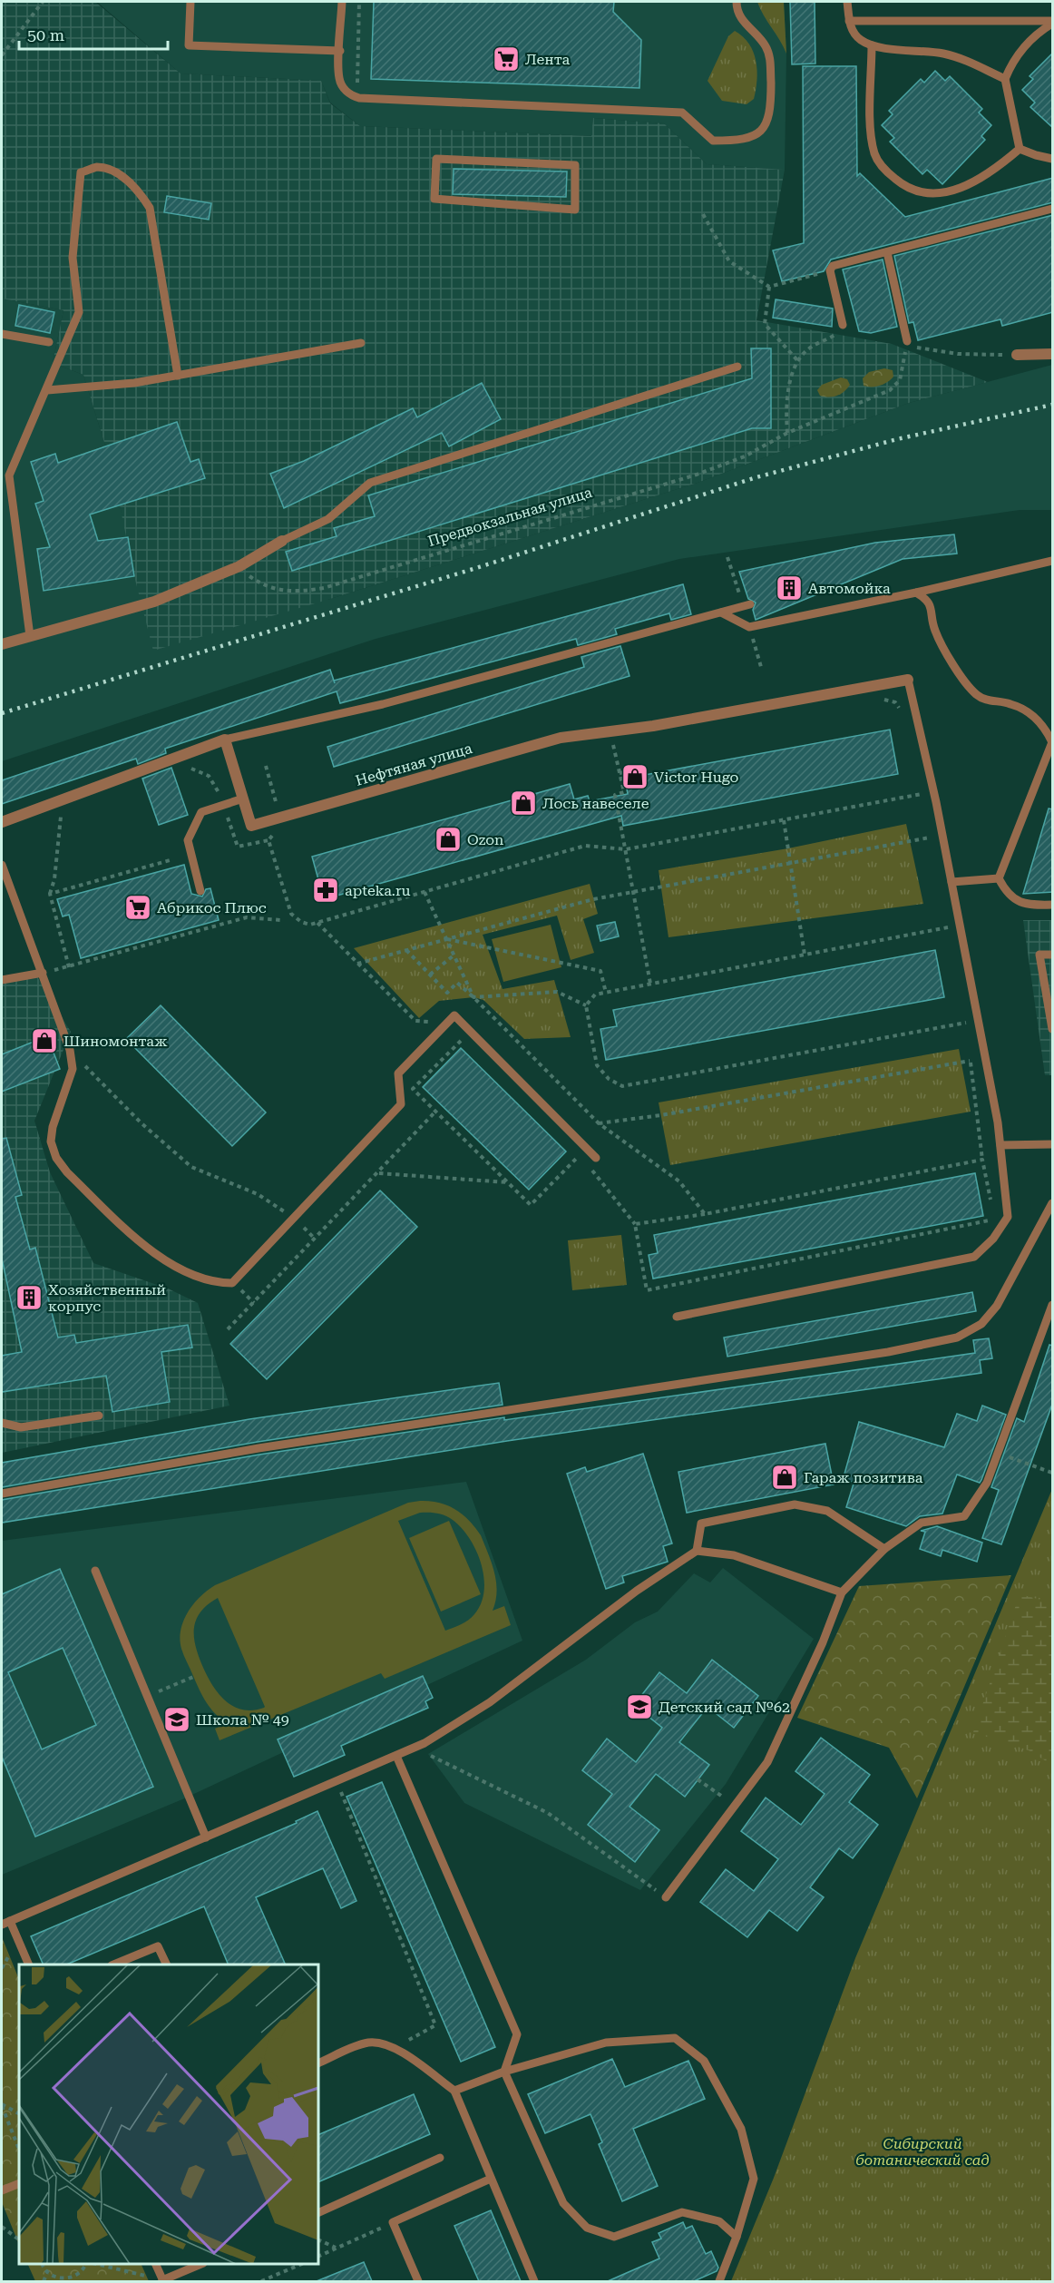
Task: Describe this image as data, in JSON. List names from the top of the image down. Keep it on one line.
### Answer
{"streets":{"street":["Нефтяная улица"],"path":["Предвокзальная улица"]},"parks":["Сибирский ботанический сад"],"places":{"supermarket":["Лента","Абрикос Плюс"],"building":["Автомойка","Хозяйственный корпус"],"shop":["Victor Hugo","Лось навеселе","Ozon","Шиномонтаж","Гараж позитива"],"pharmacy":["apteka.ru"],"school or university":["Детский сад №62","Школа № 49"]},"scale_bar":"50 m"}
